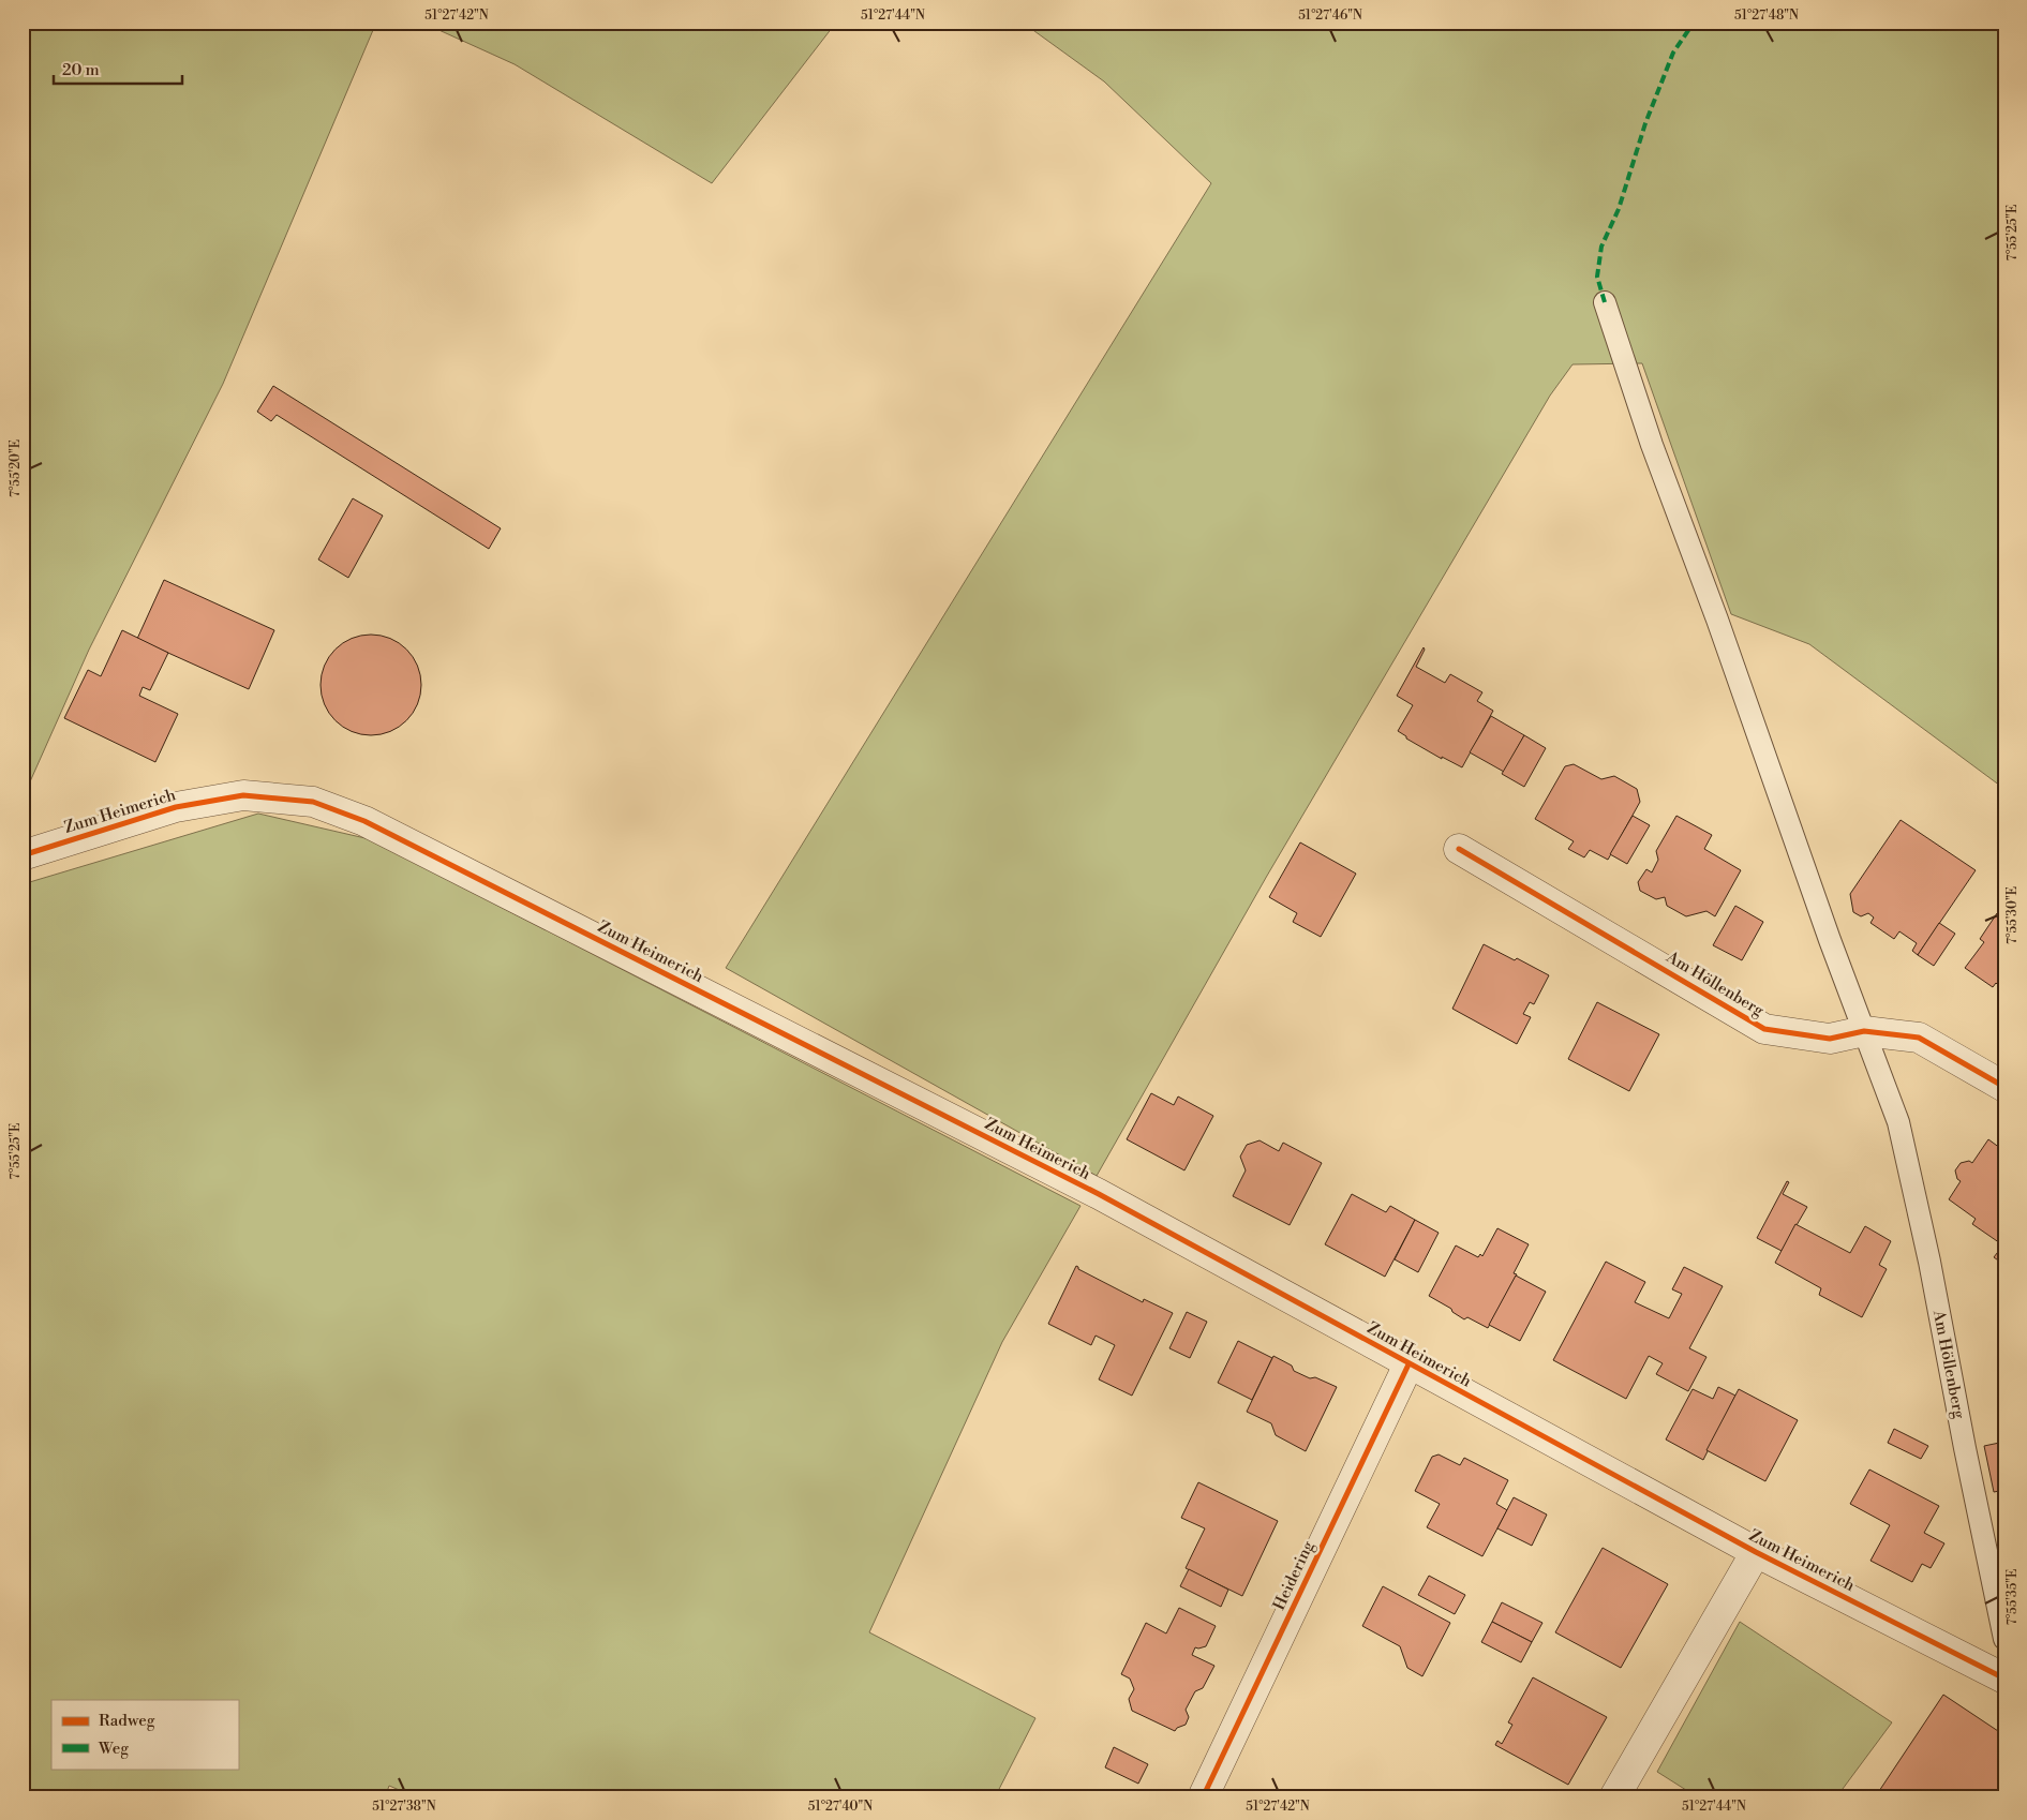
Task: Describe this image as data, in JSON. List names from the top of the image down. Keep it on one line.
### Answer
{"streets":{"street":["Zum Heimerich","Am Höllenberg","Heidering"]},"crossings":[["Zum Heimerich","Heidering"]],"legend":["Radweg","Weg"],"scale_bar":"20 m","coordinates":["51°27'42\"N","51°27'44\"N","51°27'46\"N","51°27'48\"N","7°55'25\"E","7°55'20\"E","7°55'30\"E","7°55'35\"E","51°27'38\"N","51°27'40\"N"]}
